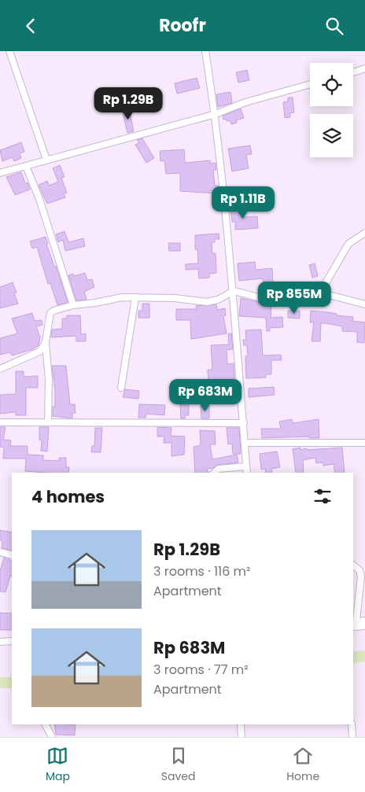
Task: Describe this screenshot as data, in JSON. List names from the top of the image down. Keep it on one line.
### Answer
{"page":{"header":"Roofr","price":["Rp 1.29B","Rp 1.11B","Rp 855M","Rp 683M"],"heading":"4 homes","list":[{"name":"Rp 1.29B","note":"3 rooms · 116 m² · Apartment"},{"name":"Rp 683M","note":"3 rooms · 77 m² · Apartment"}],"tabs":["Map","Saved","Home"]}}
